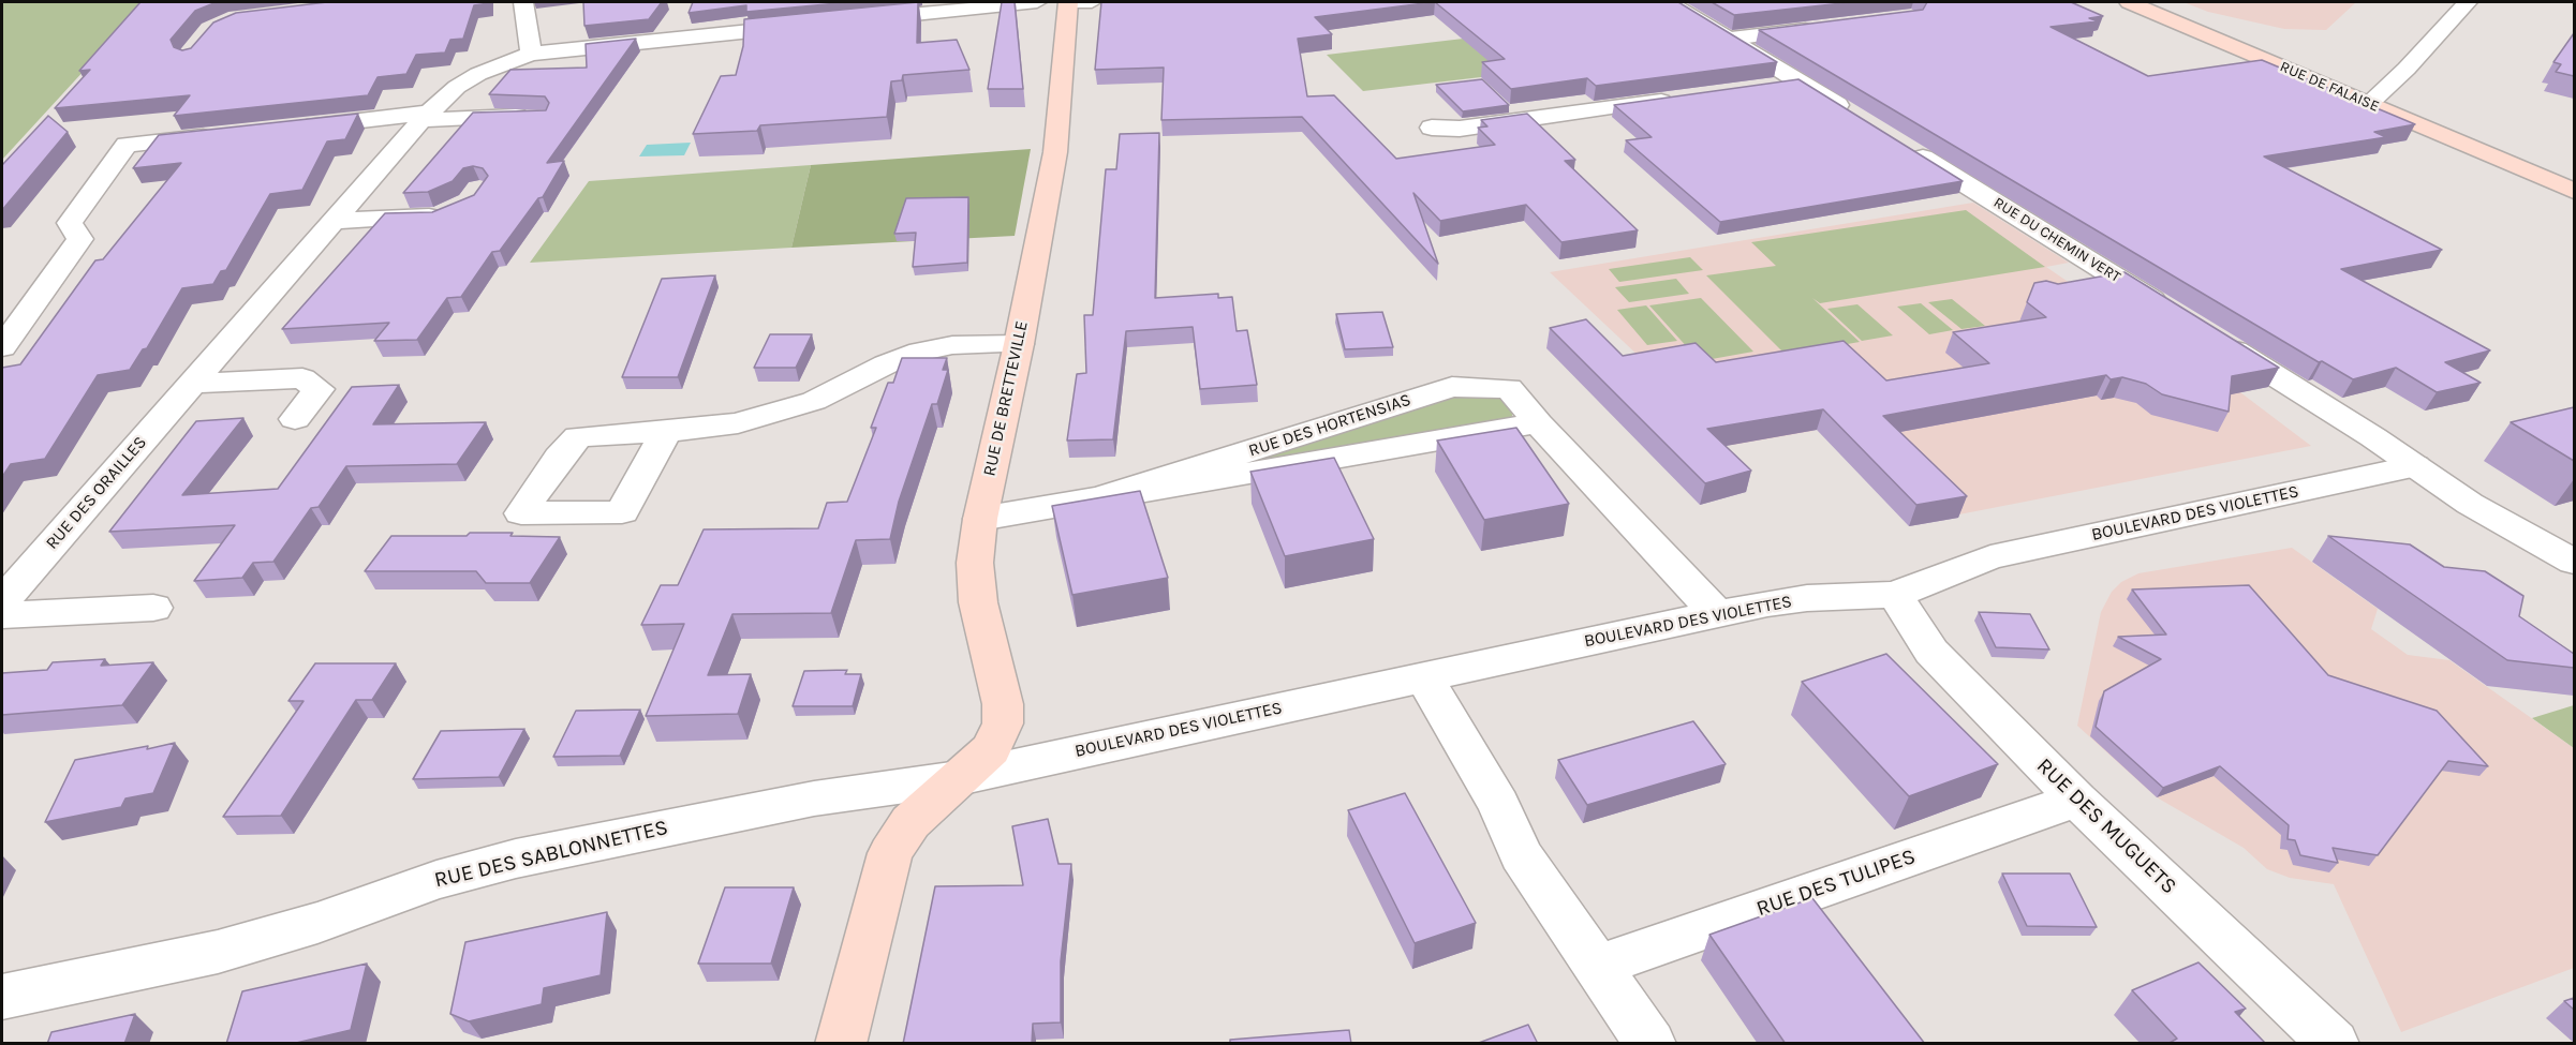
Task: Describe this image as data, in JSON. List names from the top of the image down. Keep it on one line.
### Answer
{"streets":{"main road":["RUE DE FALAISE","RUE DE BRETTEVILLE"],"street":["RUE DU CHEMIN VERT","RUE DES HORTENSIAS","RUE DES ORAILLES","BOULEVARD DES VIOLETTES","RUE DES MUGUETS","RUE DES SABLONNETTES","RUE DES TULIPES"]},"crossings":[["RUE DE BRETTEVILLE","RUE DES HORTENSIAS"],["RUE DE BRETTEVILLE","BOULEVARD DES VIOLETTES"],["RUE DE BRETTEVILLE","RUE DES SABLONNETTES"],["RUE DES HORTENSIAS","BOULEVARD DES VIOLETTES"],["BOULEVARD DES VIOLETTES","RUE DES MUGUETS"],["BOULEVARD DES VIOLETTES","RUE DES SABLONNETTES"],["RUE DES MUGUETS","RUE DES TULIPES"]]}
